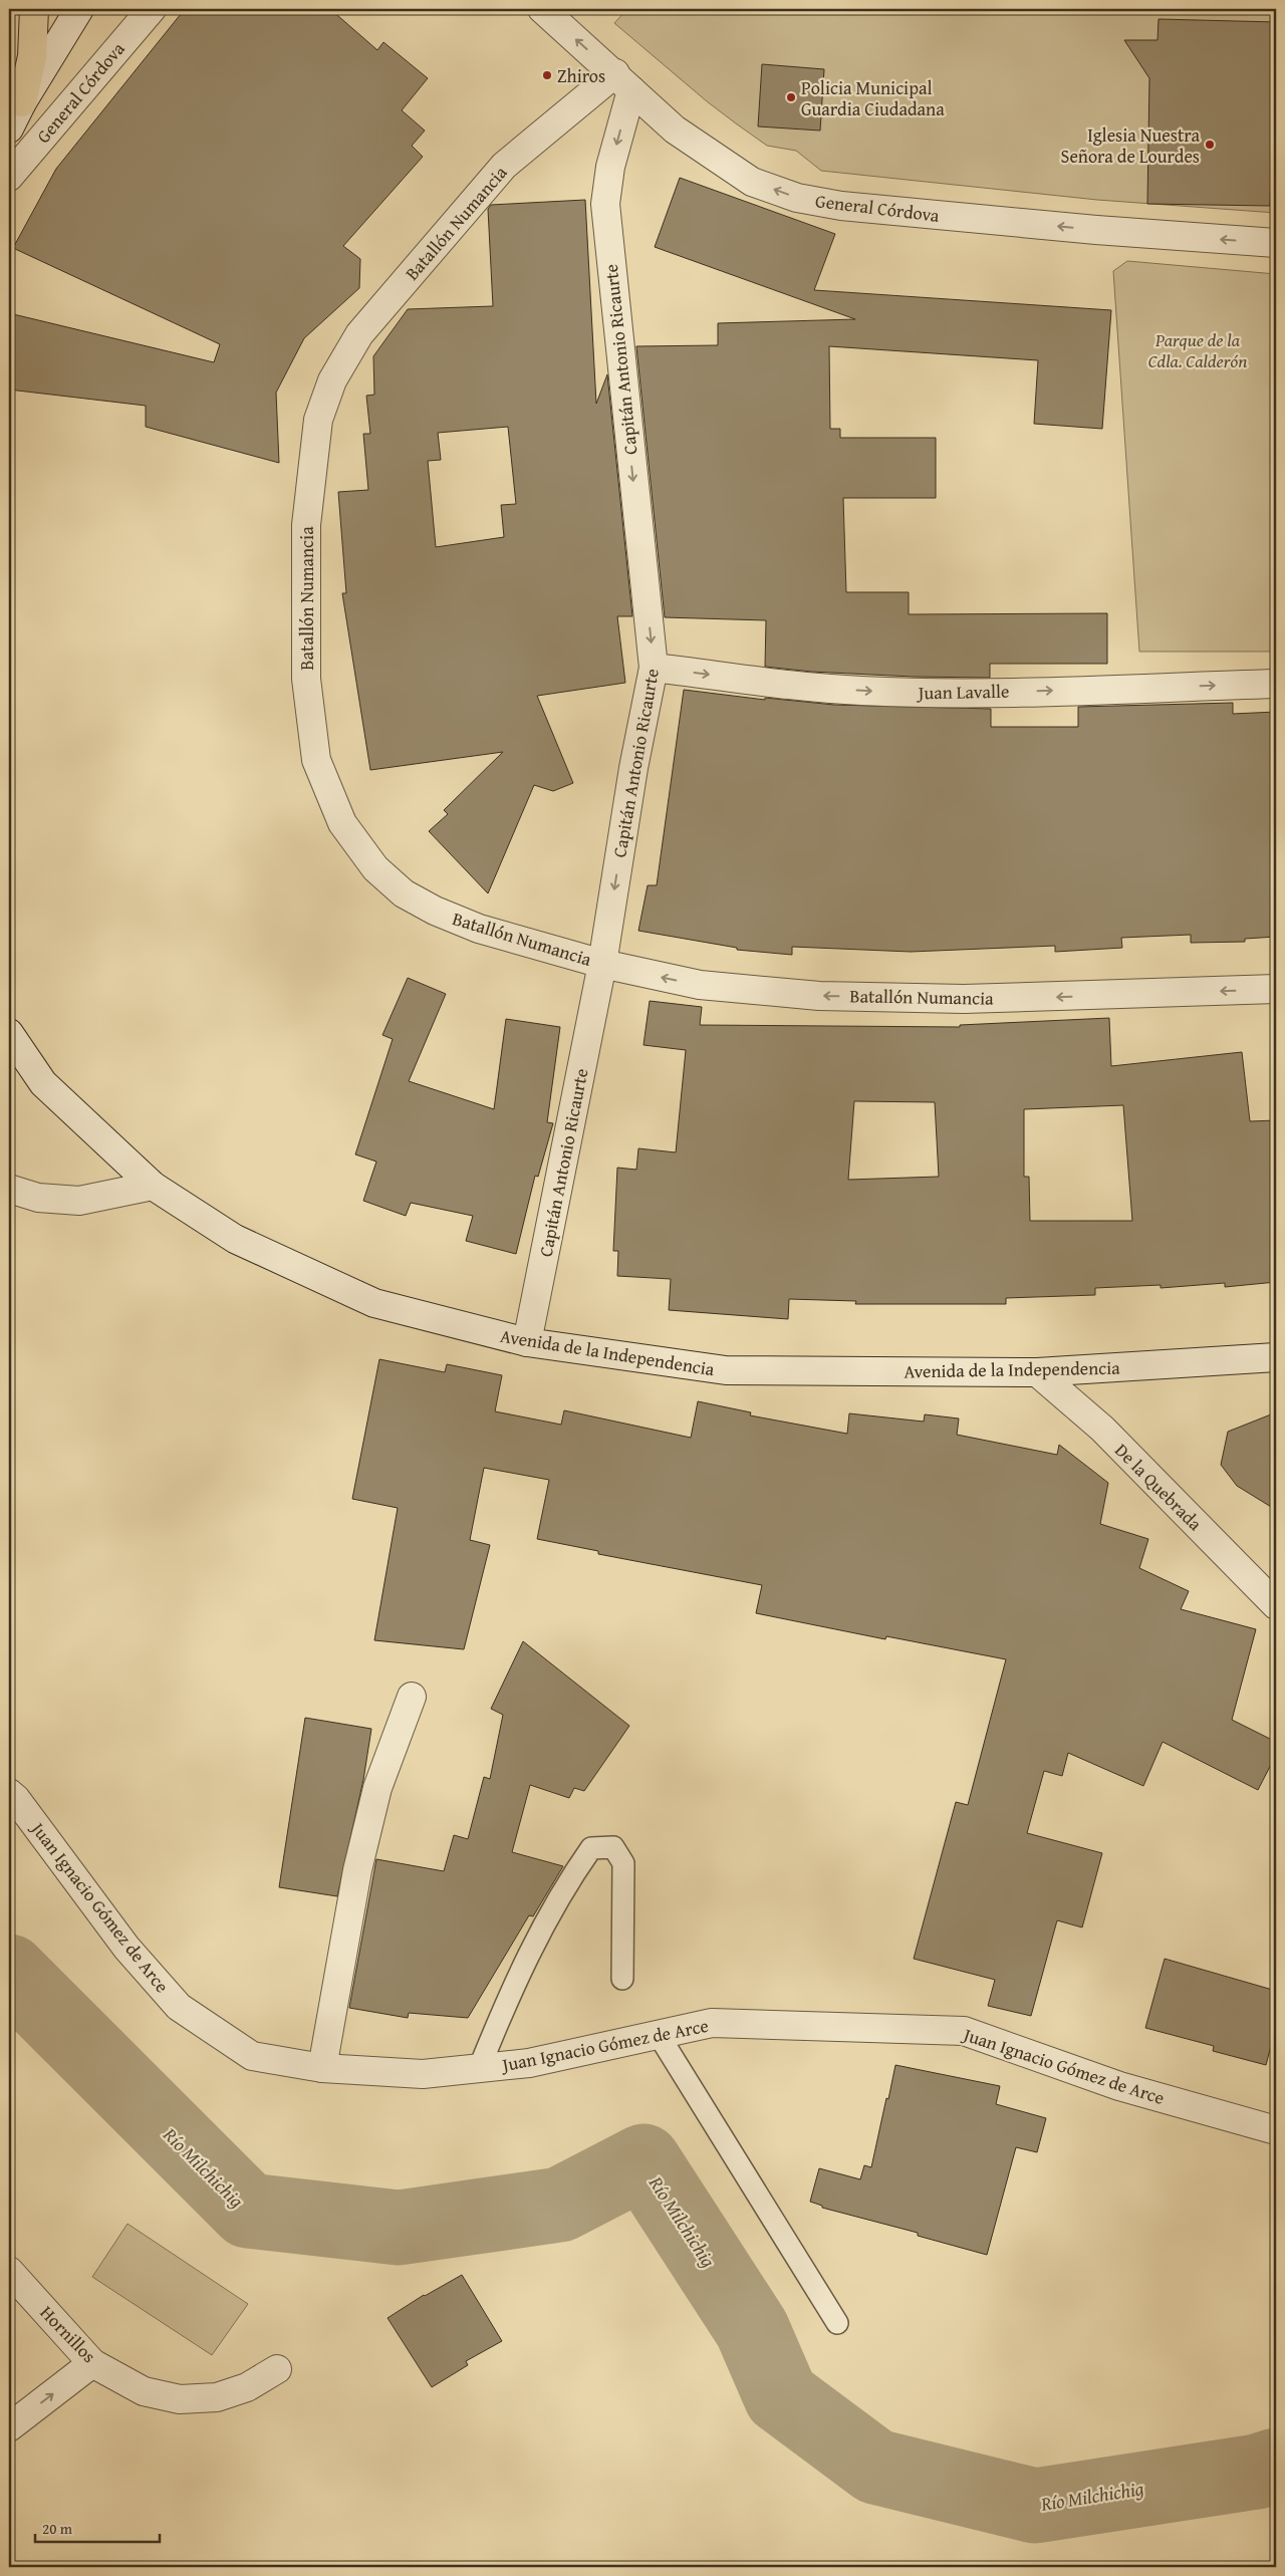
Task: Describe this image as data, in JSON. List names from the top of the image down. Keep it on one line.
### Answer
{"streets":{"street":["General Córdova","Batallón Numancia","Capitán Antonio Ricaurte","Juan Lavalle","Avenida de la Independencia","De la Quebrada","Juan Ignacio Gómez de Arce","Hornillos"]},"crossings":[["General Córdova","Batallón Numancia"],["General Córdova","Capitán Antonio Ricaurte"],["Batallón Numancia","Capitán Antonio Ricaurte"],["Capitán Antonio Ricaurte","Juan Lavalle"],["Capitán Antonio Ricaurte","Avenida de la Independencia"],["Avenida de la Independencia","De la Quebrada"]],"one_way":["General Córdova","Batallón Numancia","Capitán Antonio Ricaurte","Juan Lavalle"],"water":["Río Milchichig"],"parks":["Parque de la Cdla. Calderón"],"places":["Zhiros","Policia Municipal Guardia Ciudadana","Iglesia Nuestra Señora de Lourdes"],"scale_bar":"20 m"}
